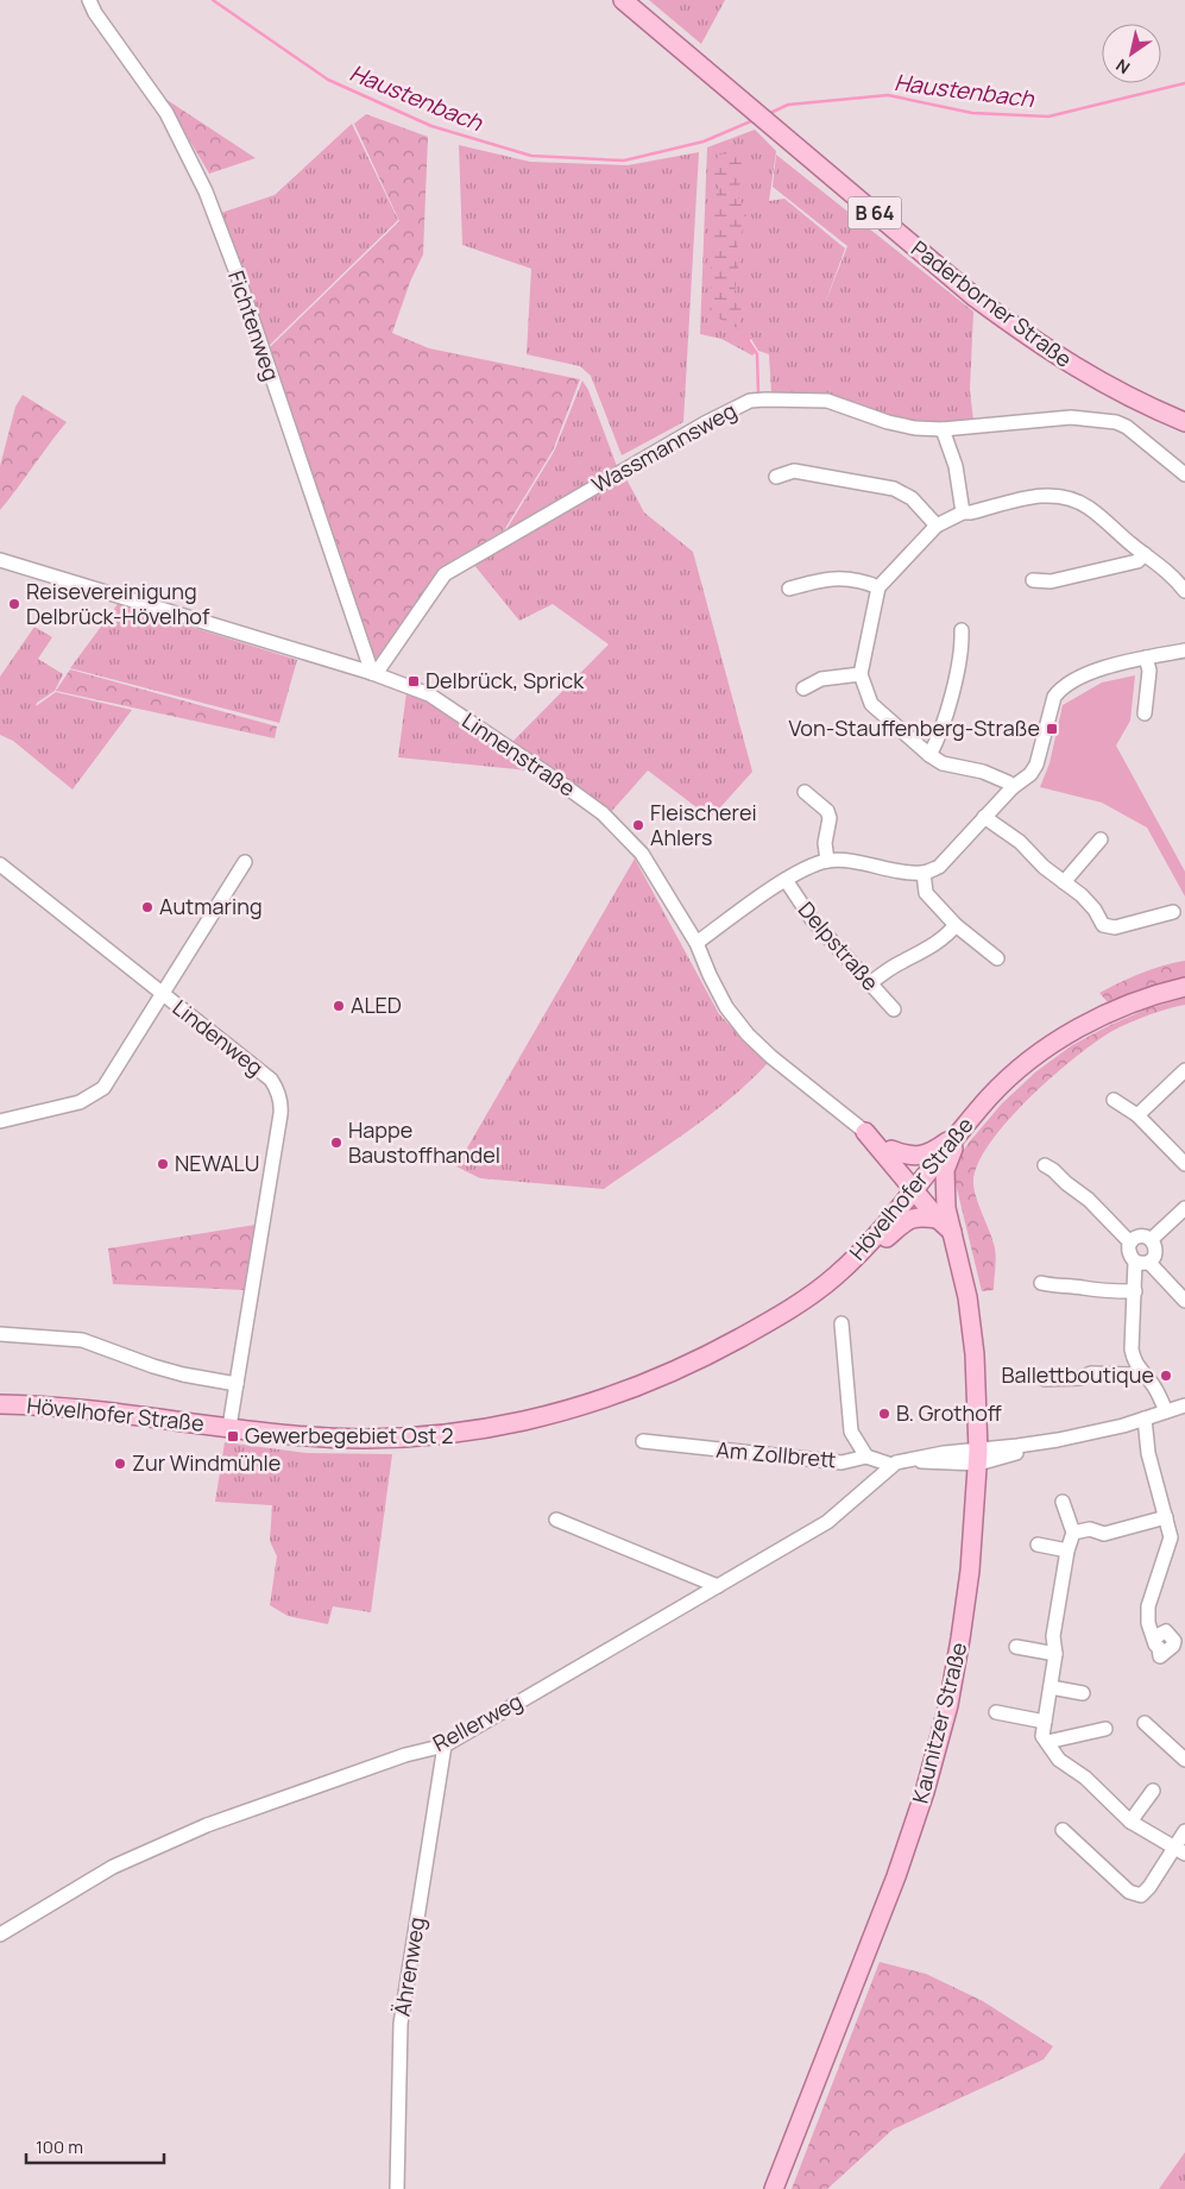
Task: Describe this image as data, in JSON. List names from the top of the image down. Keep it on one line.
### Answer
{"streets":{"main road":["B 64","Paderborner Straße","Hövelhofer Straße","Kaunitzer Straße"],"street":["Fichtenweg","Wassmannsweg","Linnenstraße","Delpstraße","Lindenweg","Am Zollbrett","Rellerweg","Ährenweg"]},"crossings":[["Fichtenweg","Wassmannsweg"],["Fichtenweg","Linnenstraße"],["Wassmannsweg","Linnenstraße"],["Lindenweg","Hövelhofer Straße"],["Am Zollbrett","Rellerweg"],["Rellerweg","Ährenweg"]],"water":["Haustenbach"],"places":{"other":["Reisevereinigung Delbrück-Hövelhof","Fleischerei Ahlers","Autmaring","ALED","Happe Baustoffhandel","NEWALU","Ballettboutique","B. Grothoff","Zur Windmühle"],"transit":["Delbrück, Sprick","Von-Stauffenberg-Straße","Gewerbegebiet Ost 2"]},"scale_bar":"100 m","north":"bottom left"}
